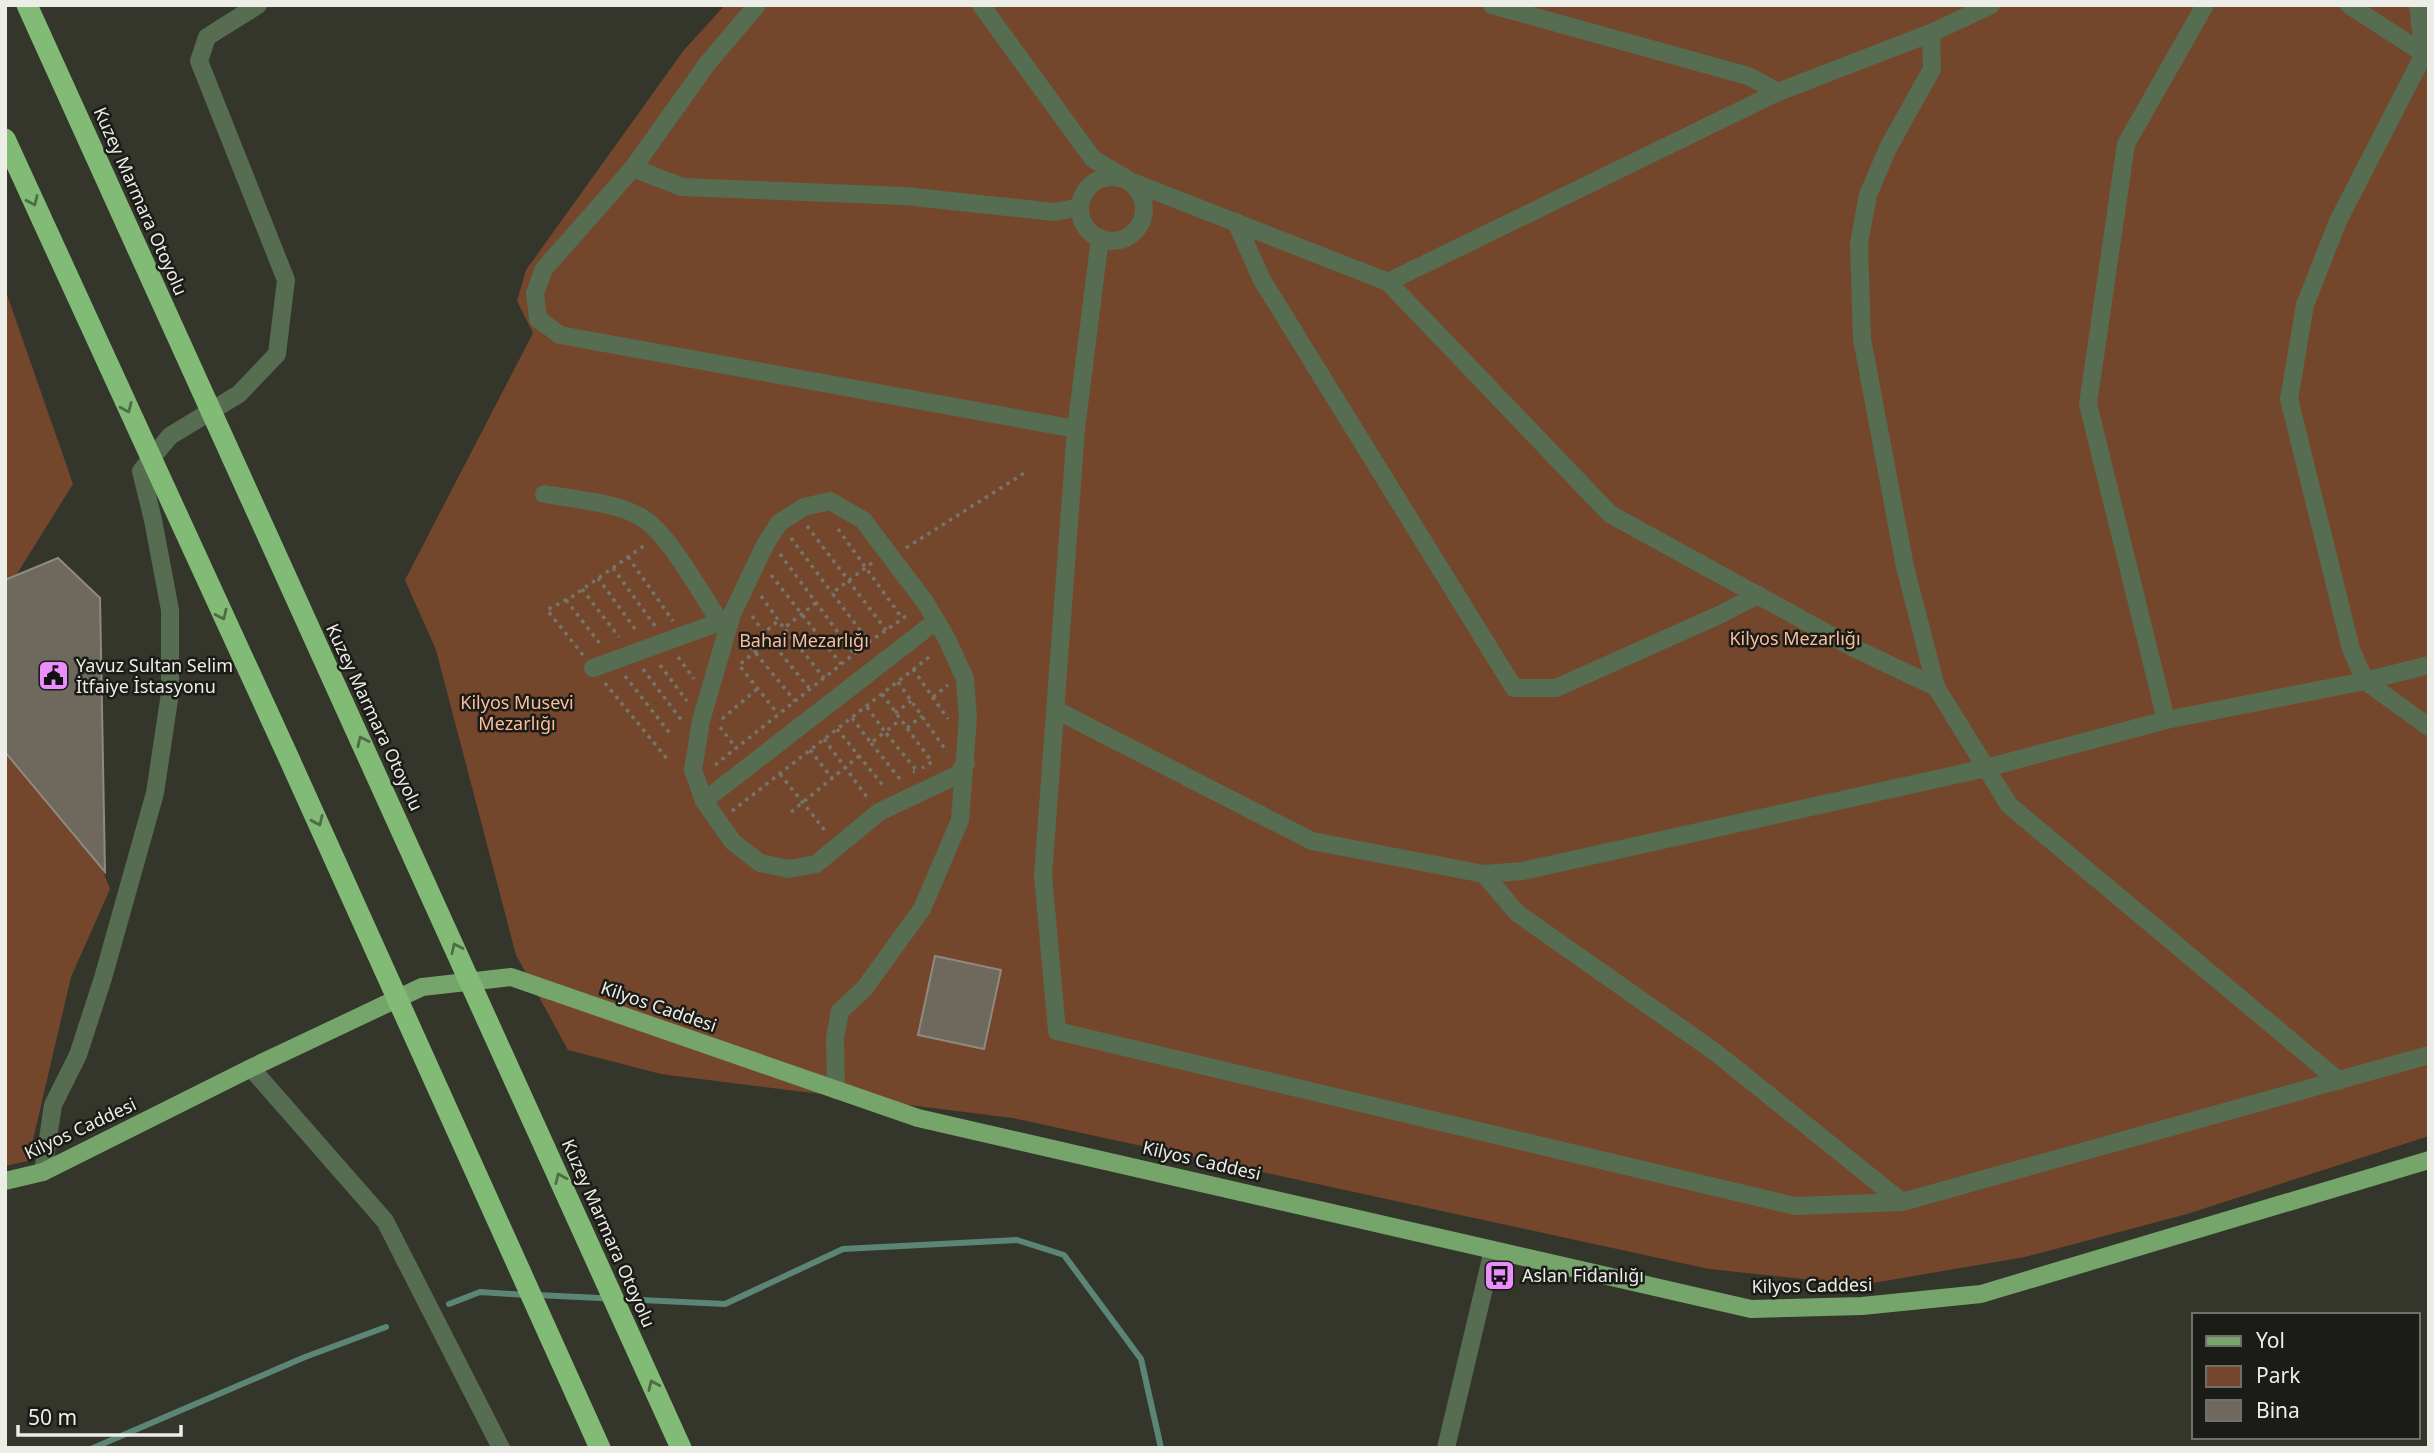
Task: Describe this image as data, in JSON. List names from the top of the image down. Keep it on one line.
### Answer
{"streets":{"highway":["Kuzey Marmara Otoyolu"],"main road":["Kilyos Caddesi"]},"parks":["Kilyos Mezarlığı","Bahai Mezarlığı","Kilyos Musevi Mezarlığı"],"places":{"public building":["Yavuz Sultan Selim İtfaiye İstasyonu"],"bus stop":["Aslan Fidanlığı"]},"legend":["Yol","Park","Bina"],"scale_bar":"50 m"}
